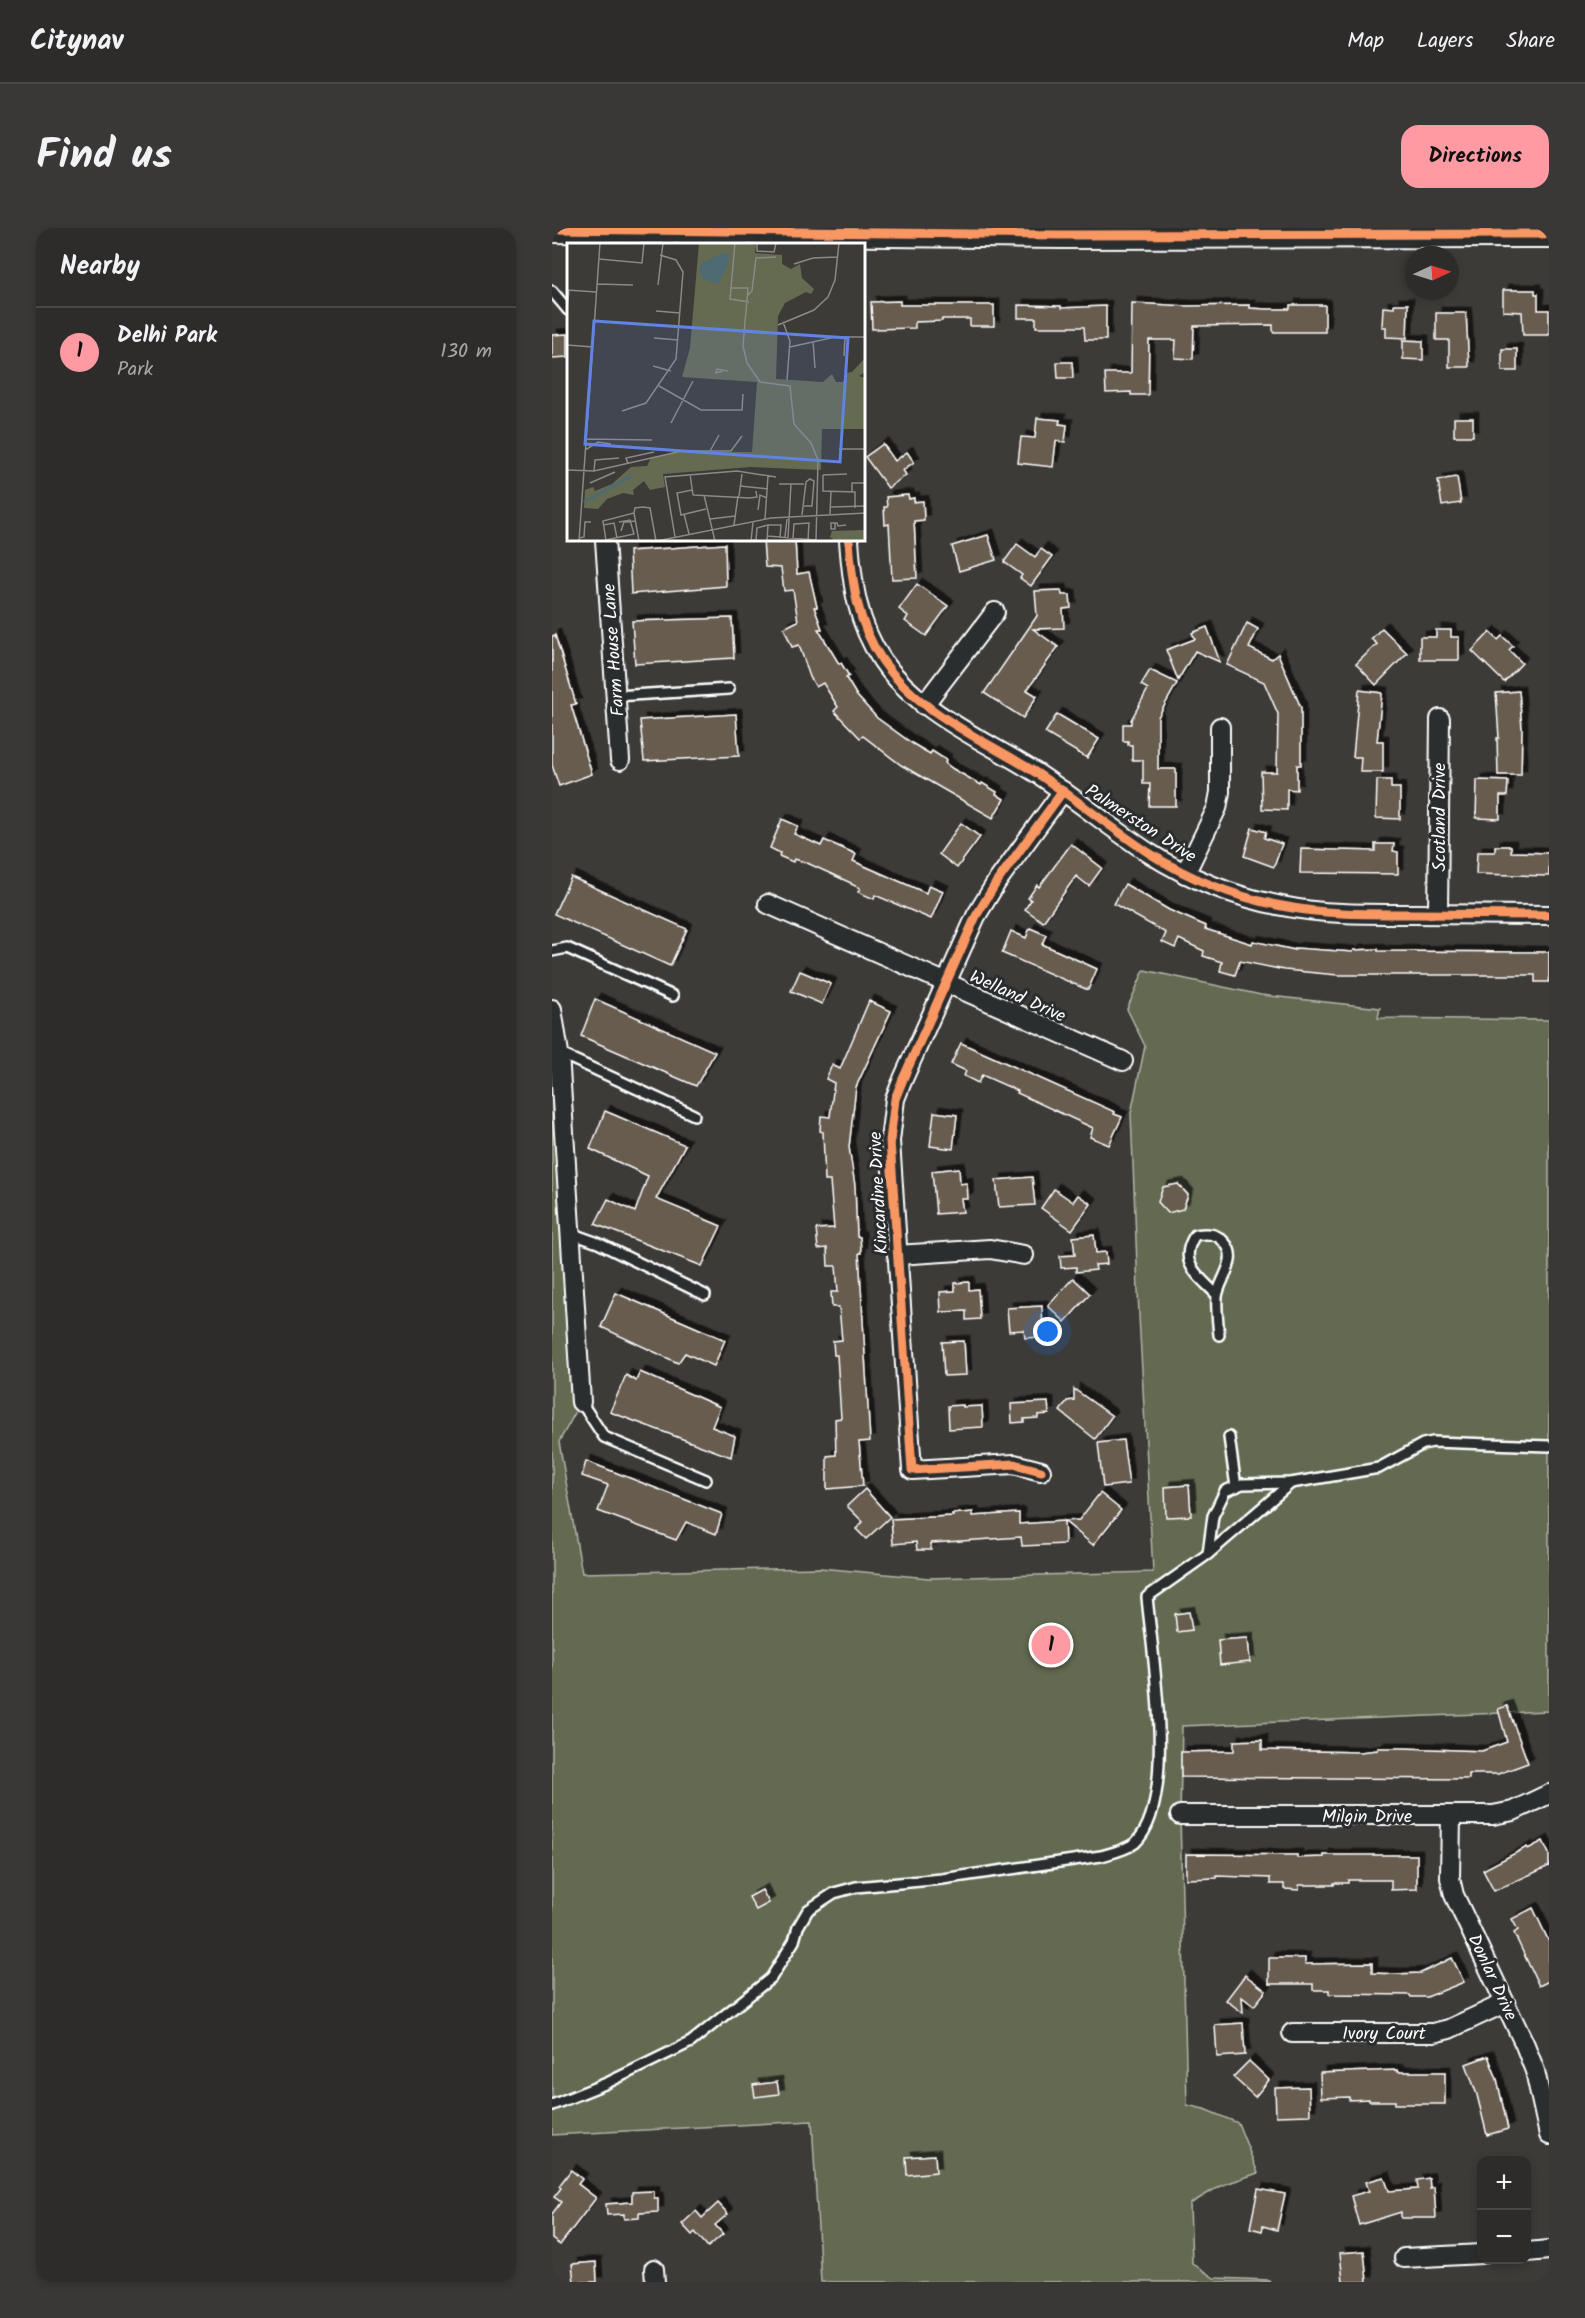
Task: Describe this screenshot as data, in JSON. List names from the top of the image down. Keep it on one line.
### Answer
{"streets":{"street":["Farm House Lane","Scotland Drive","Palmerston Drive","Welland Drive","Kincardine Drive","Milgin Drive","Donlar Drive","Ivory Court"]},"crossings":[["Scotland Drive","Palmerston Drive"],["Palmerston Drive","Kincardine Drive"],["Welland Drive","Kincardine Drive"],["Milgin Drive","Donlar Drive"],["Donlar Drive","Ivory Court"]],"north":"right","page":{"header":"Citynav","nav":["Map","Layers","Share"],"title":"Find us","buttons":"Directions","heading":"Nearby","list":[{"mark":"1","name":"Delhi Park","note":"Park","value":"130 m"}],"pins":"1","map_buttons":["+","−"]}}
